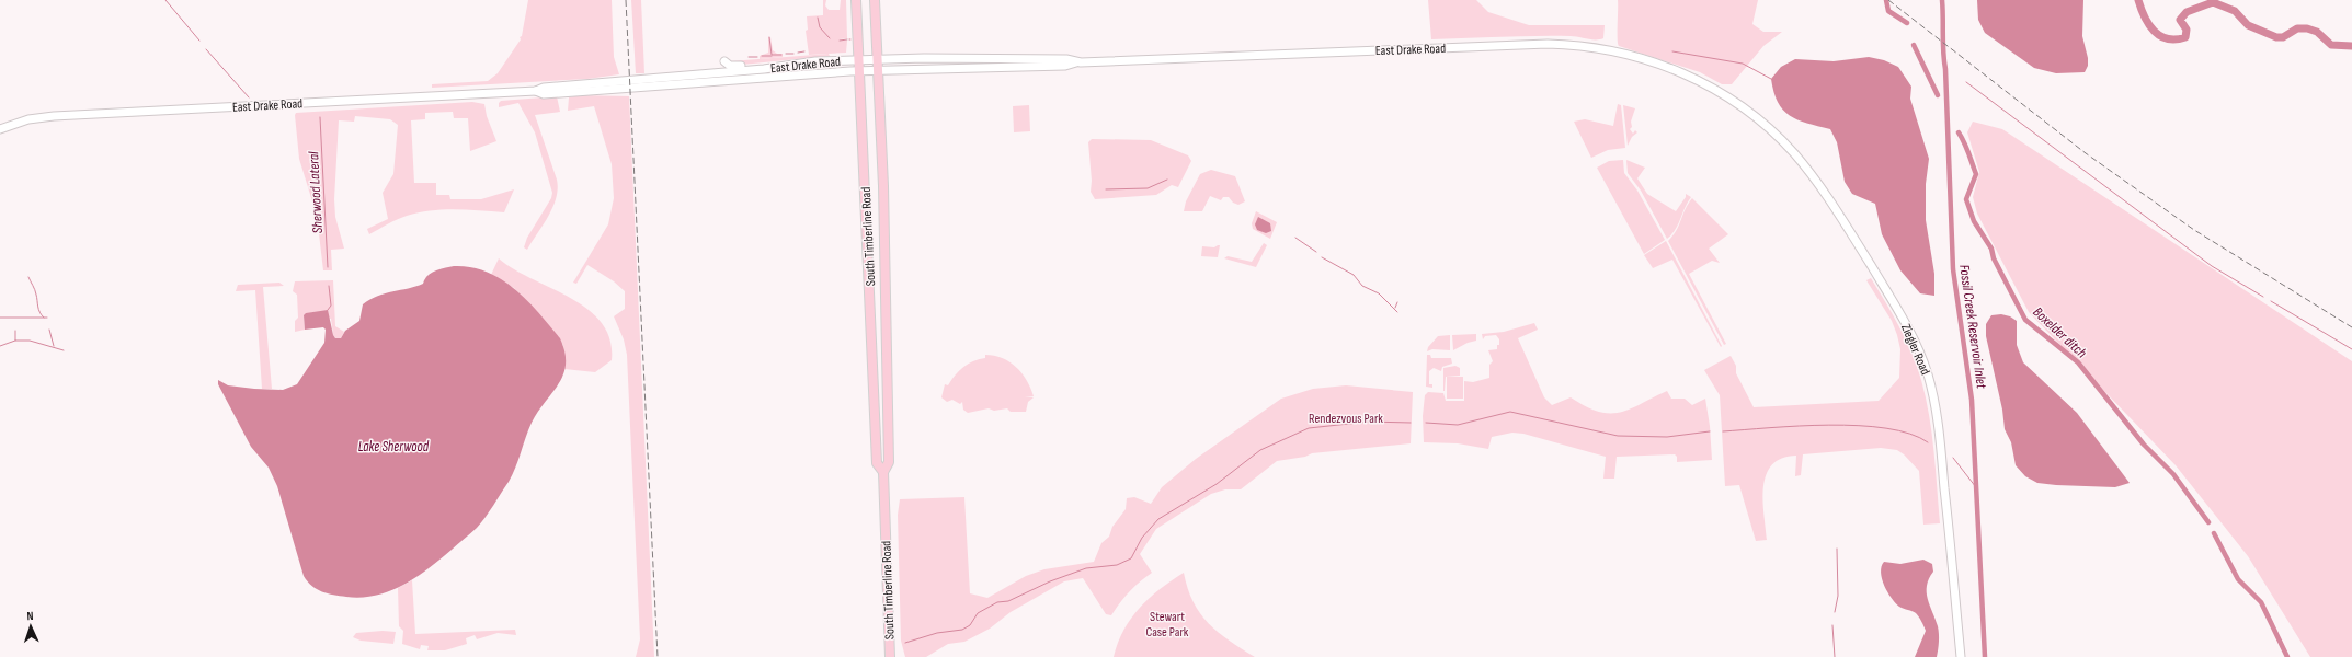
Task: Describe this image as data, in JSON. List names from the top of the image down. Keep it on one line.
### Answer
{"streets":{"main road":["East Drake Road","South Timberline Road","Ziegler Road"]},"crossings":[["East Drake Road","South Timberline Road"],["East Drake Road","Ziegler Road"]],"water":["Sherwood Lateral","Fossil Creek Reservoir Inlet","Boxelder ditch","Lake Sherwood"],"parks":["Rendezvous Park","Stewart Case Park"],"north":"top"}
